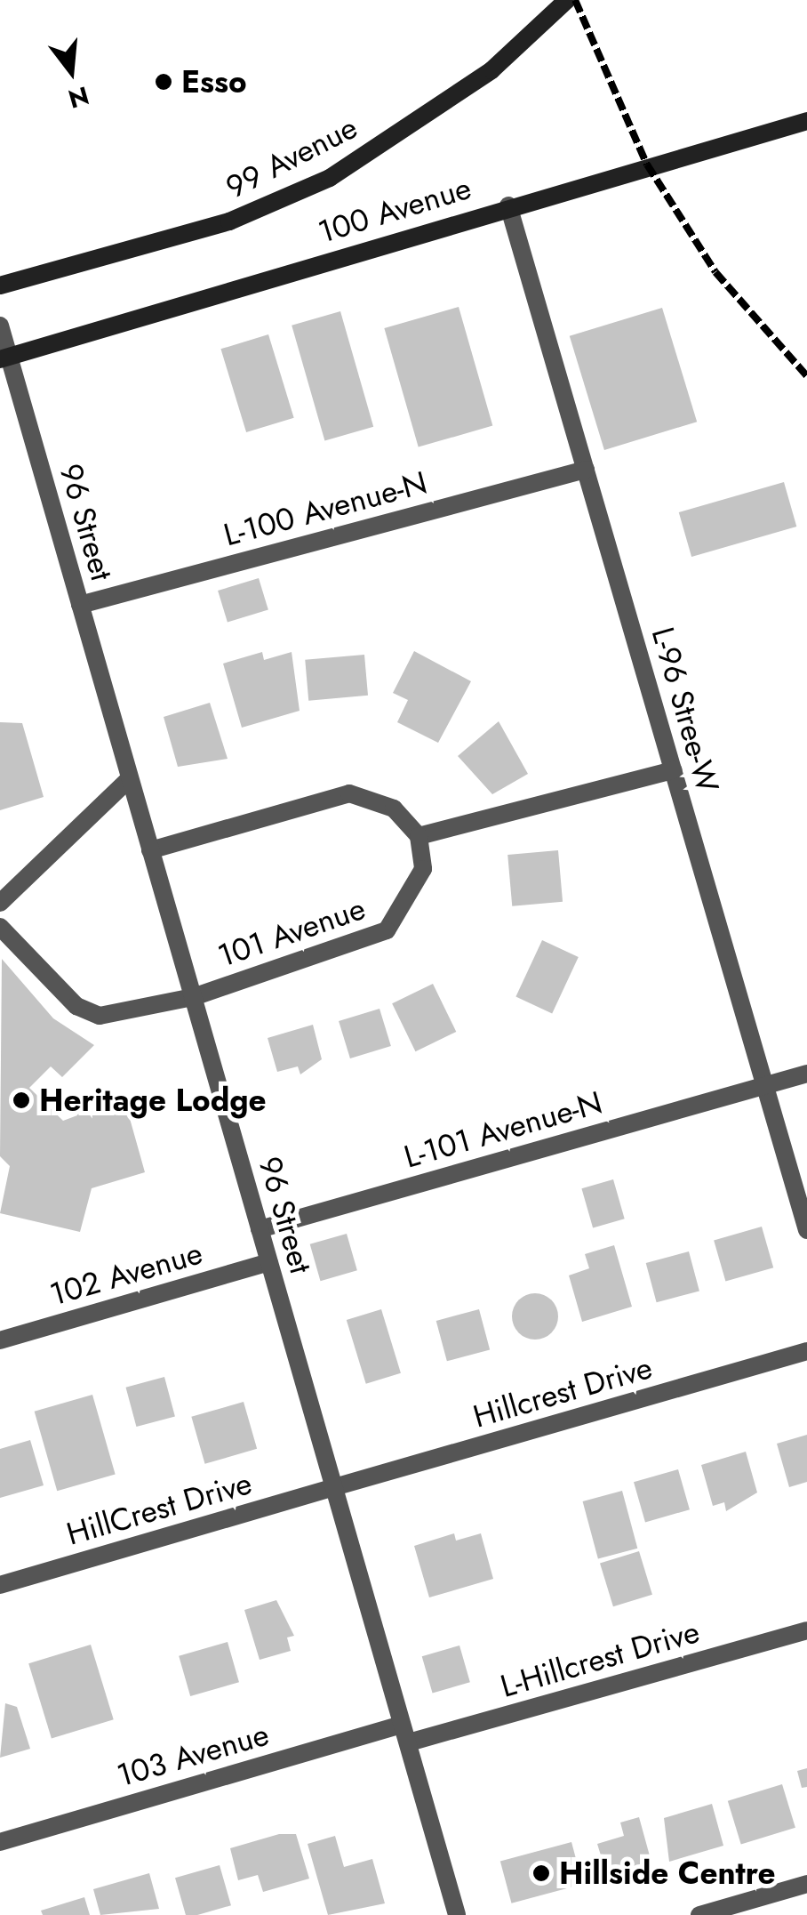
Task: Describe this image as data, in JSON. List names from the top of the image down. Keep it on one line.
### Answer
{"streets":{"main road":["99 Avenue","100 Avenue"],"street":["L-100 Avenue-N","96 Street","L-96 Stree-W","101 Avenue","L-101 Avenue-N","102 Avenue","Hillcrest Drive","HillCrest Drive","L-Hillcrest Drive","103 Avenue"]},"crossings":[["100 Avenue","96 Street"],["100 Avenue","L-96 Stree-W"],["L-100 Avenue-N","96 Street"],["L-100 Avenue-N","L-96 Stree-W"],["96 Street","101 Avenue"],["96 Street","L-101 Avenue-N"],["96 Street","102 Avenue"],["96 Street","Hillcrest Drive"],["96 Street","HillCrest Drive"],["96 Street","L-Hillcrest Drive"],["96 Street","103 Avenue"],["L-96 Stree-W","L-101 Avenue-N"],["Hillcrest Drive","HillCrest Drive"]],"places":["Esso","Heritage Lodge","Hillside Centre"],"north":"bottom"}
